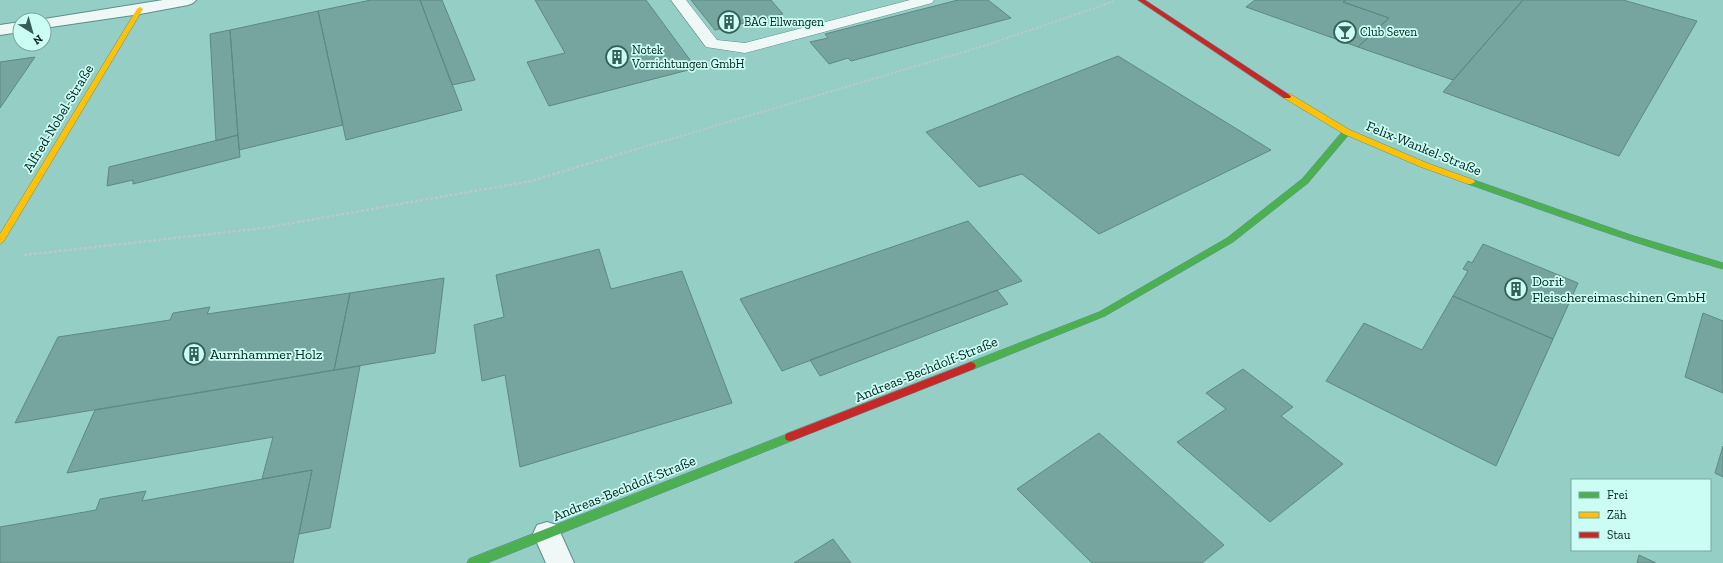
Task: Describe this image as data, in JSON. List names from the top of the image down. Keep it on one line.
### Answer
{"streets":{"street":["Alfred-Nobel-Straße","Felix-Wankel-Straße","Andreas-Bechdolf-Straße"]},"crossings":[["Felix-Wankel-Straße","Andreas-Bechdolf-Straße"]],"places":{"building":["BAG Ellwangen","Notek Vorrichtungen GmbH","Dorit Fleischereimaschinen GmbH","Aurnhammer Holz"],"bar":["Club Seven"]},"legend":["Frei","Zäh","Stau"],"north":"bottom right"}
